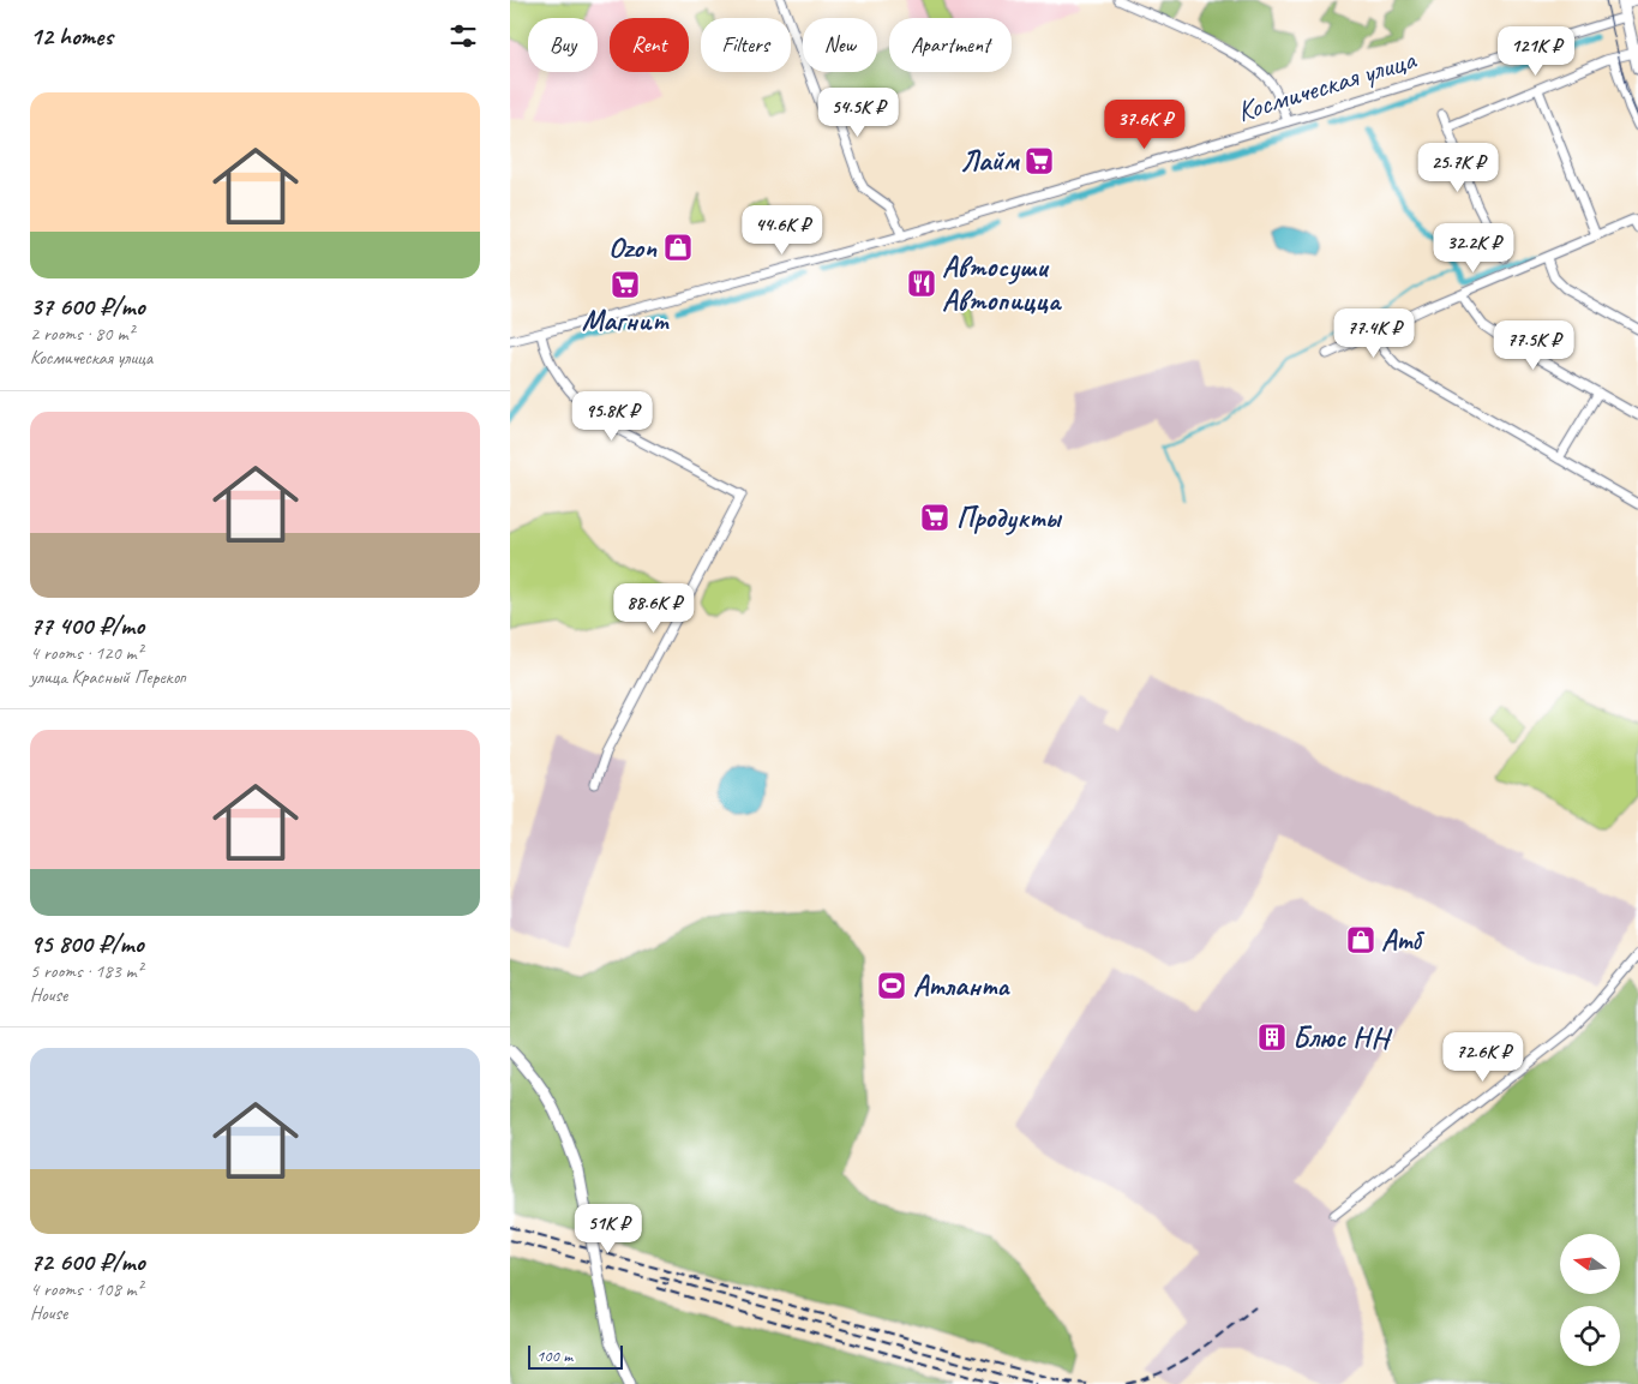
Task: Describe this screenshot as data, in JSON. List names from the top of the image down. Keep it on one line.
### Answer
{"streets":{"street":["Космическая улица"]},"places":{"supermarket":["Лайм","Магнит","Продукты"],"shop":["Ozon","Атб"],"restaurant":["Автосуши Автопицца"],"sports":["Атланта"],"building":["Блюс НН"]},"scale_bar":"100 m","north":"left","page":{"heading":"12 homes","chip":["Buy","Rent","Filters","New","Apartment"],"price":["121K ₽","54.5K ₽","37.6K ₽","25.7K ₽","44.6K ₽","32.2K ₽","77.4K ₽","77.5K ₽","95.8K ₽","88.6K ₽","72.6K ₽","51K ₽"],"list":[{"name":"37 600 ₽/mo","note":"2 rooms · 80 m² · Космическая улица"},{"name":"77 400 ₽/mo","note":"4 rooms · 120 m² · улица Красный Перекоп"},{"name":"95 800 ₽/mo","note":"5 rooms · 183 m² · House"},{"name":"72 600 ₽/mo","note":"4 rooms · 108 m² · House"}],"scale":"100 m"}}
